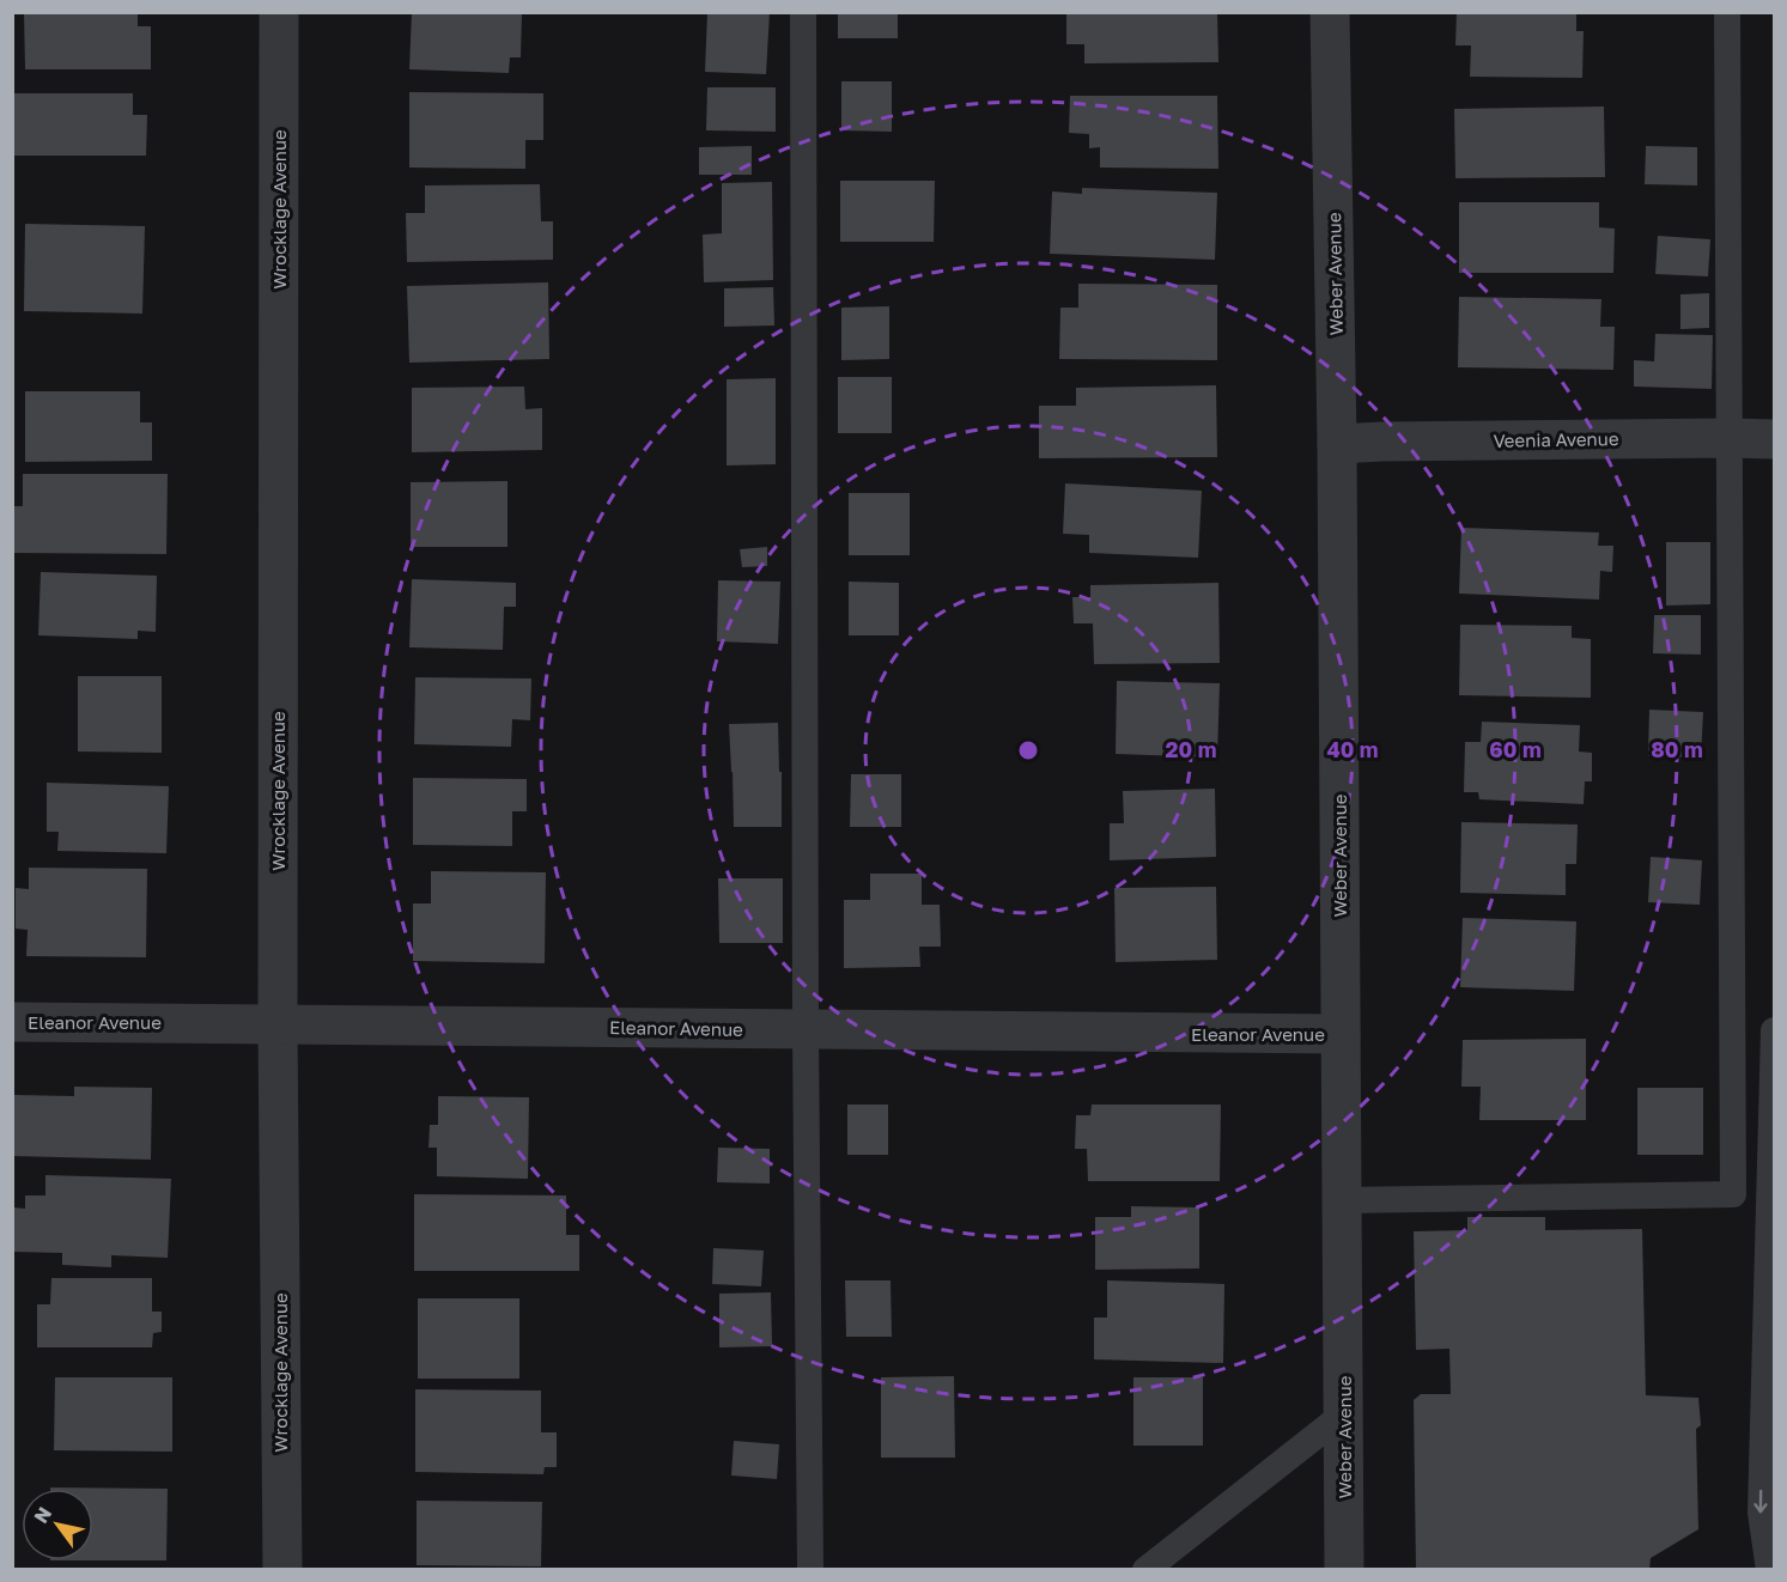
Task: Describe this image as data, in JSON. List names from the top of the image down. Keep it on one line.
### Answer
{"streets":{"street":["Wrocklage Avenue","Weber Avenue","Veenia Avenue","Eleanor Avenue"]},"crossings":[["Wrocklage Avenue","Eleanor Avenue"],["Weber Avenue","Veenia Avenue"],["Weber Avenue","Eleanor Avenue"]],"north":"top left","rings":["20 m","40 m","60 m","80 m"]}
